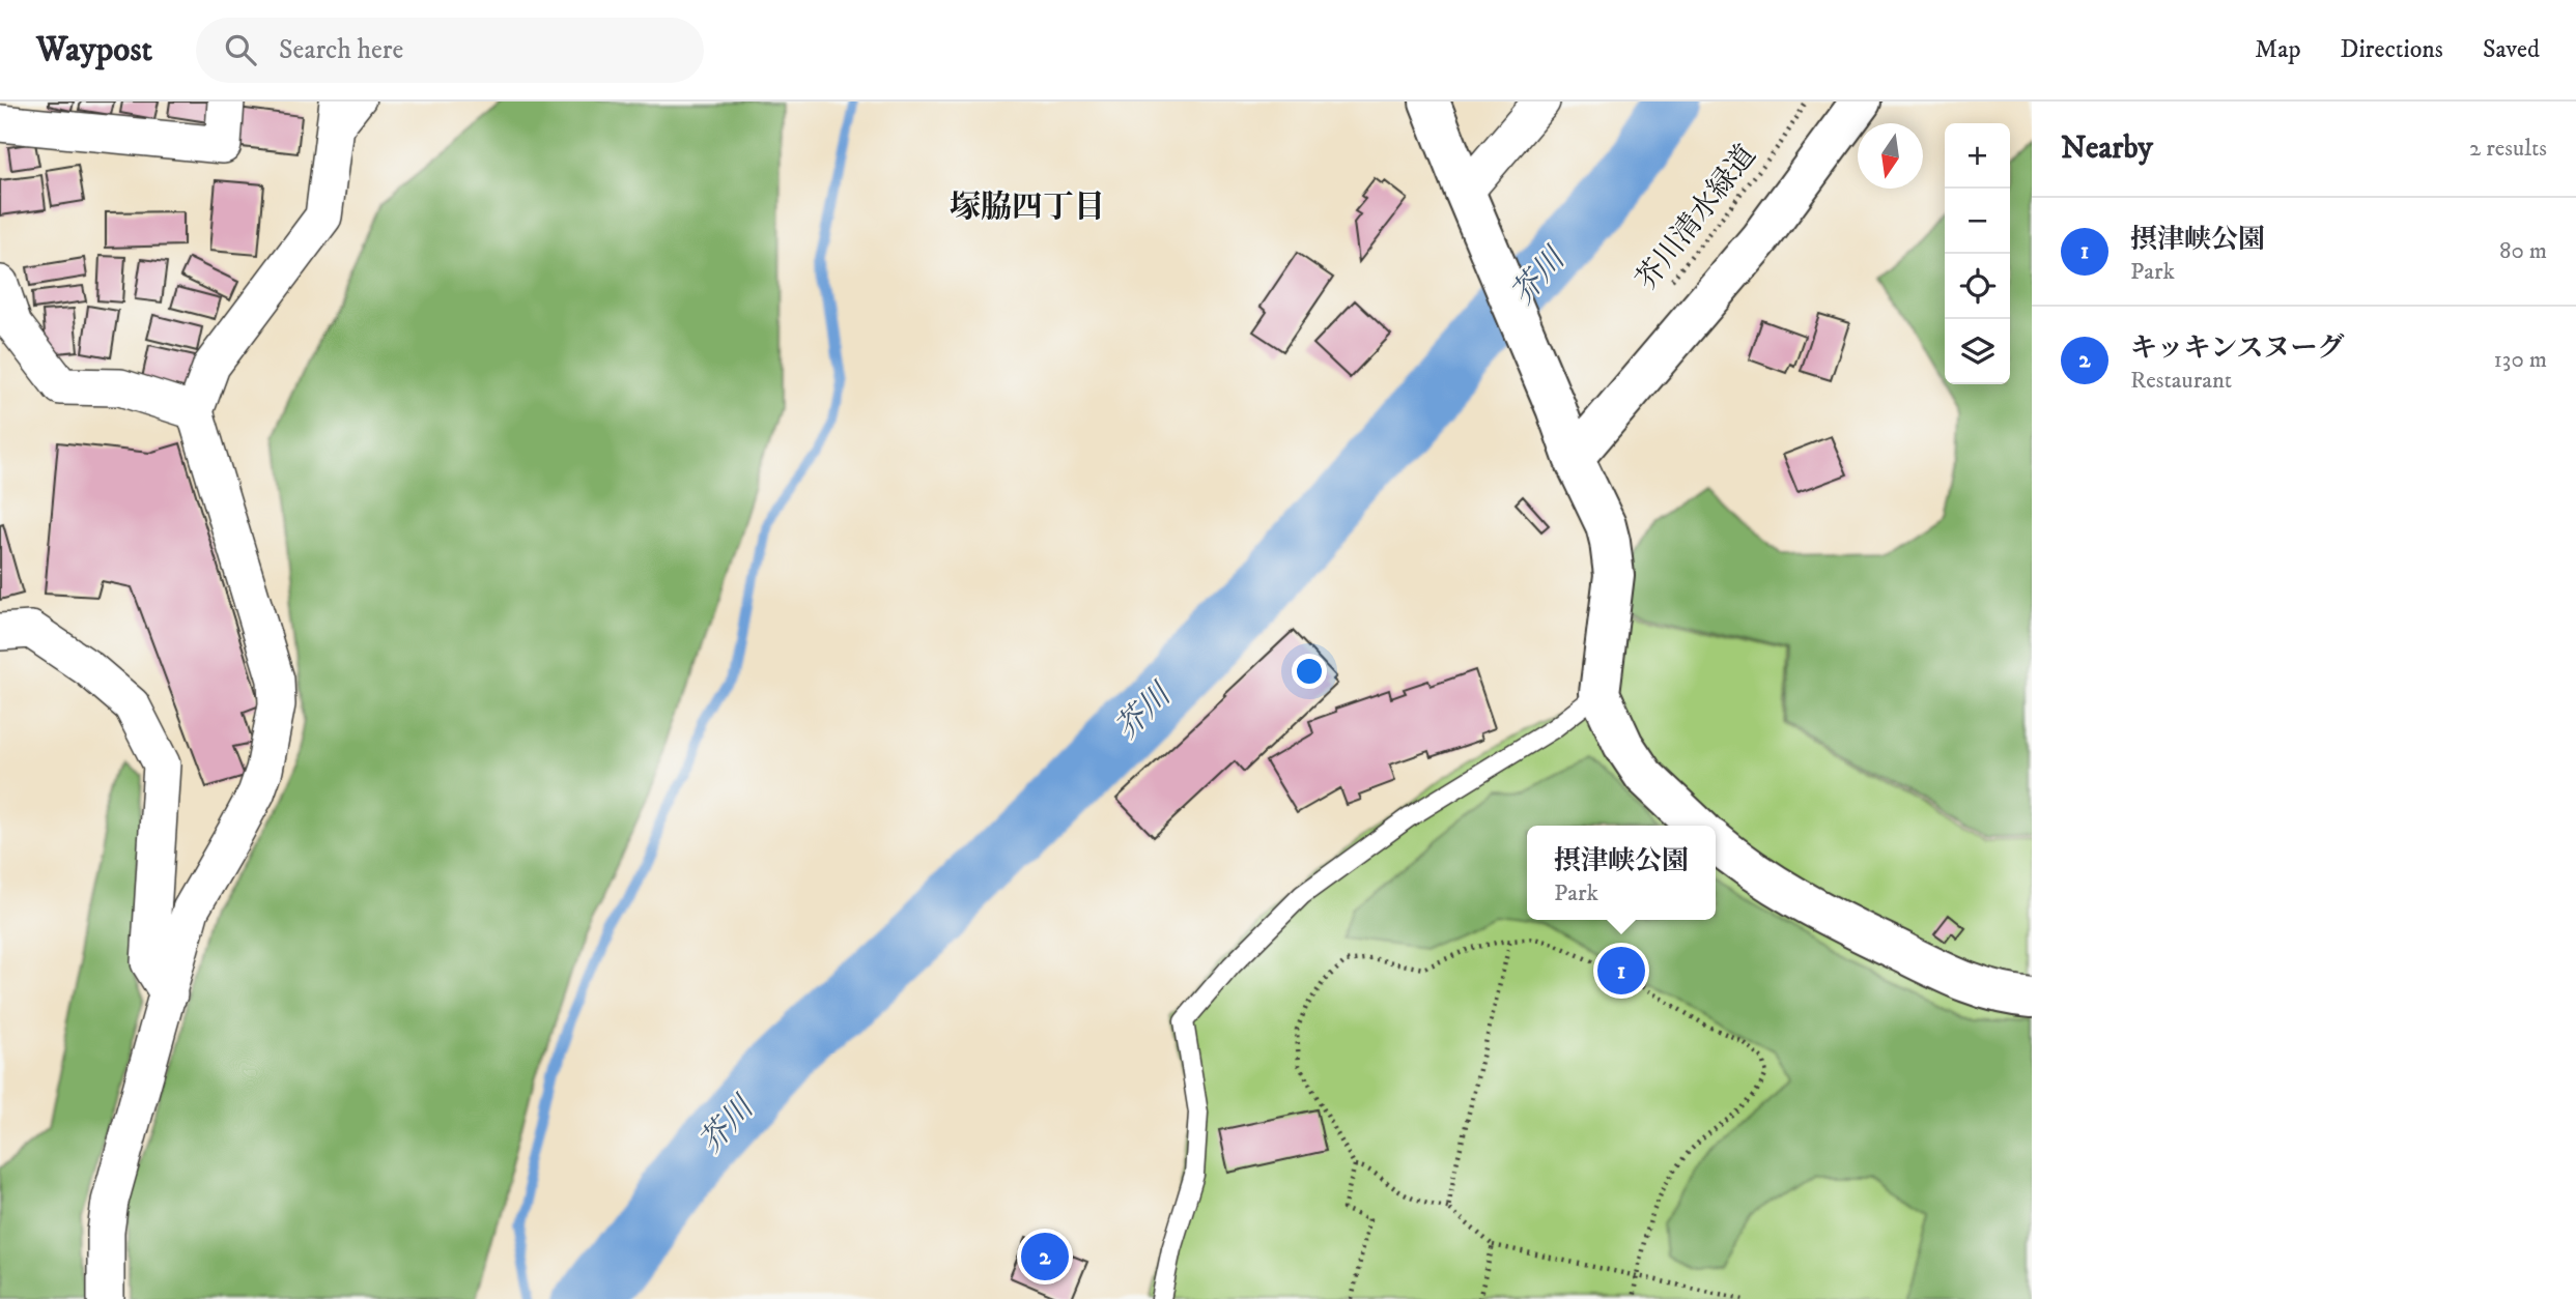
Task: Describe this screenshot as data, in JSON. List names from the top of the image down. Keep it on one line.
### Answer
{"streets":{"path":["芥川清水緑道"]},"districts":["塚脇四丁目"],"water":["芥川"],"north":"bottom","page":{"header":"Waypost","search":"Search here","nav":["Map","Directions","Saved"],"heading":["Nearby","2 results"],"map_buttons":["+","−"],"list":[{"mark":"1","name":"摂津峡公園","note":"Park","value":"80 m"},{"mark":"2","name":"キッキンスヌーグ","note":"Restaurant","value":"130 m"}],"popup":["摂津峡公園","Park"],"pins":["1","2"]}}
